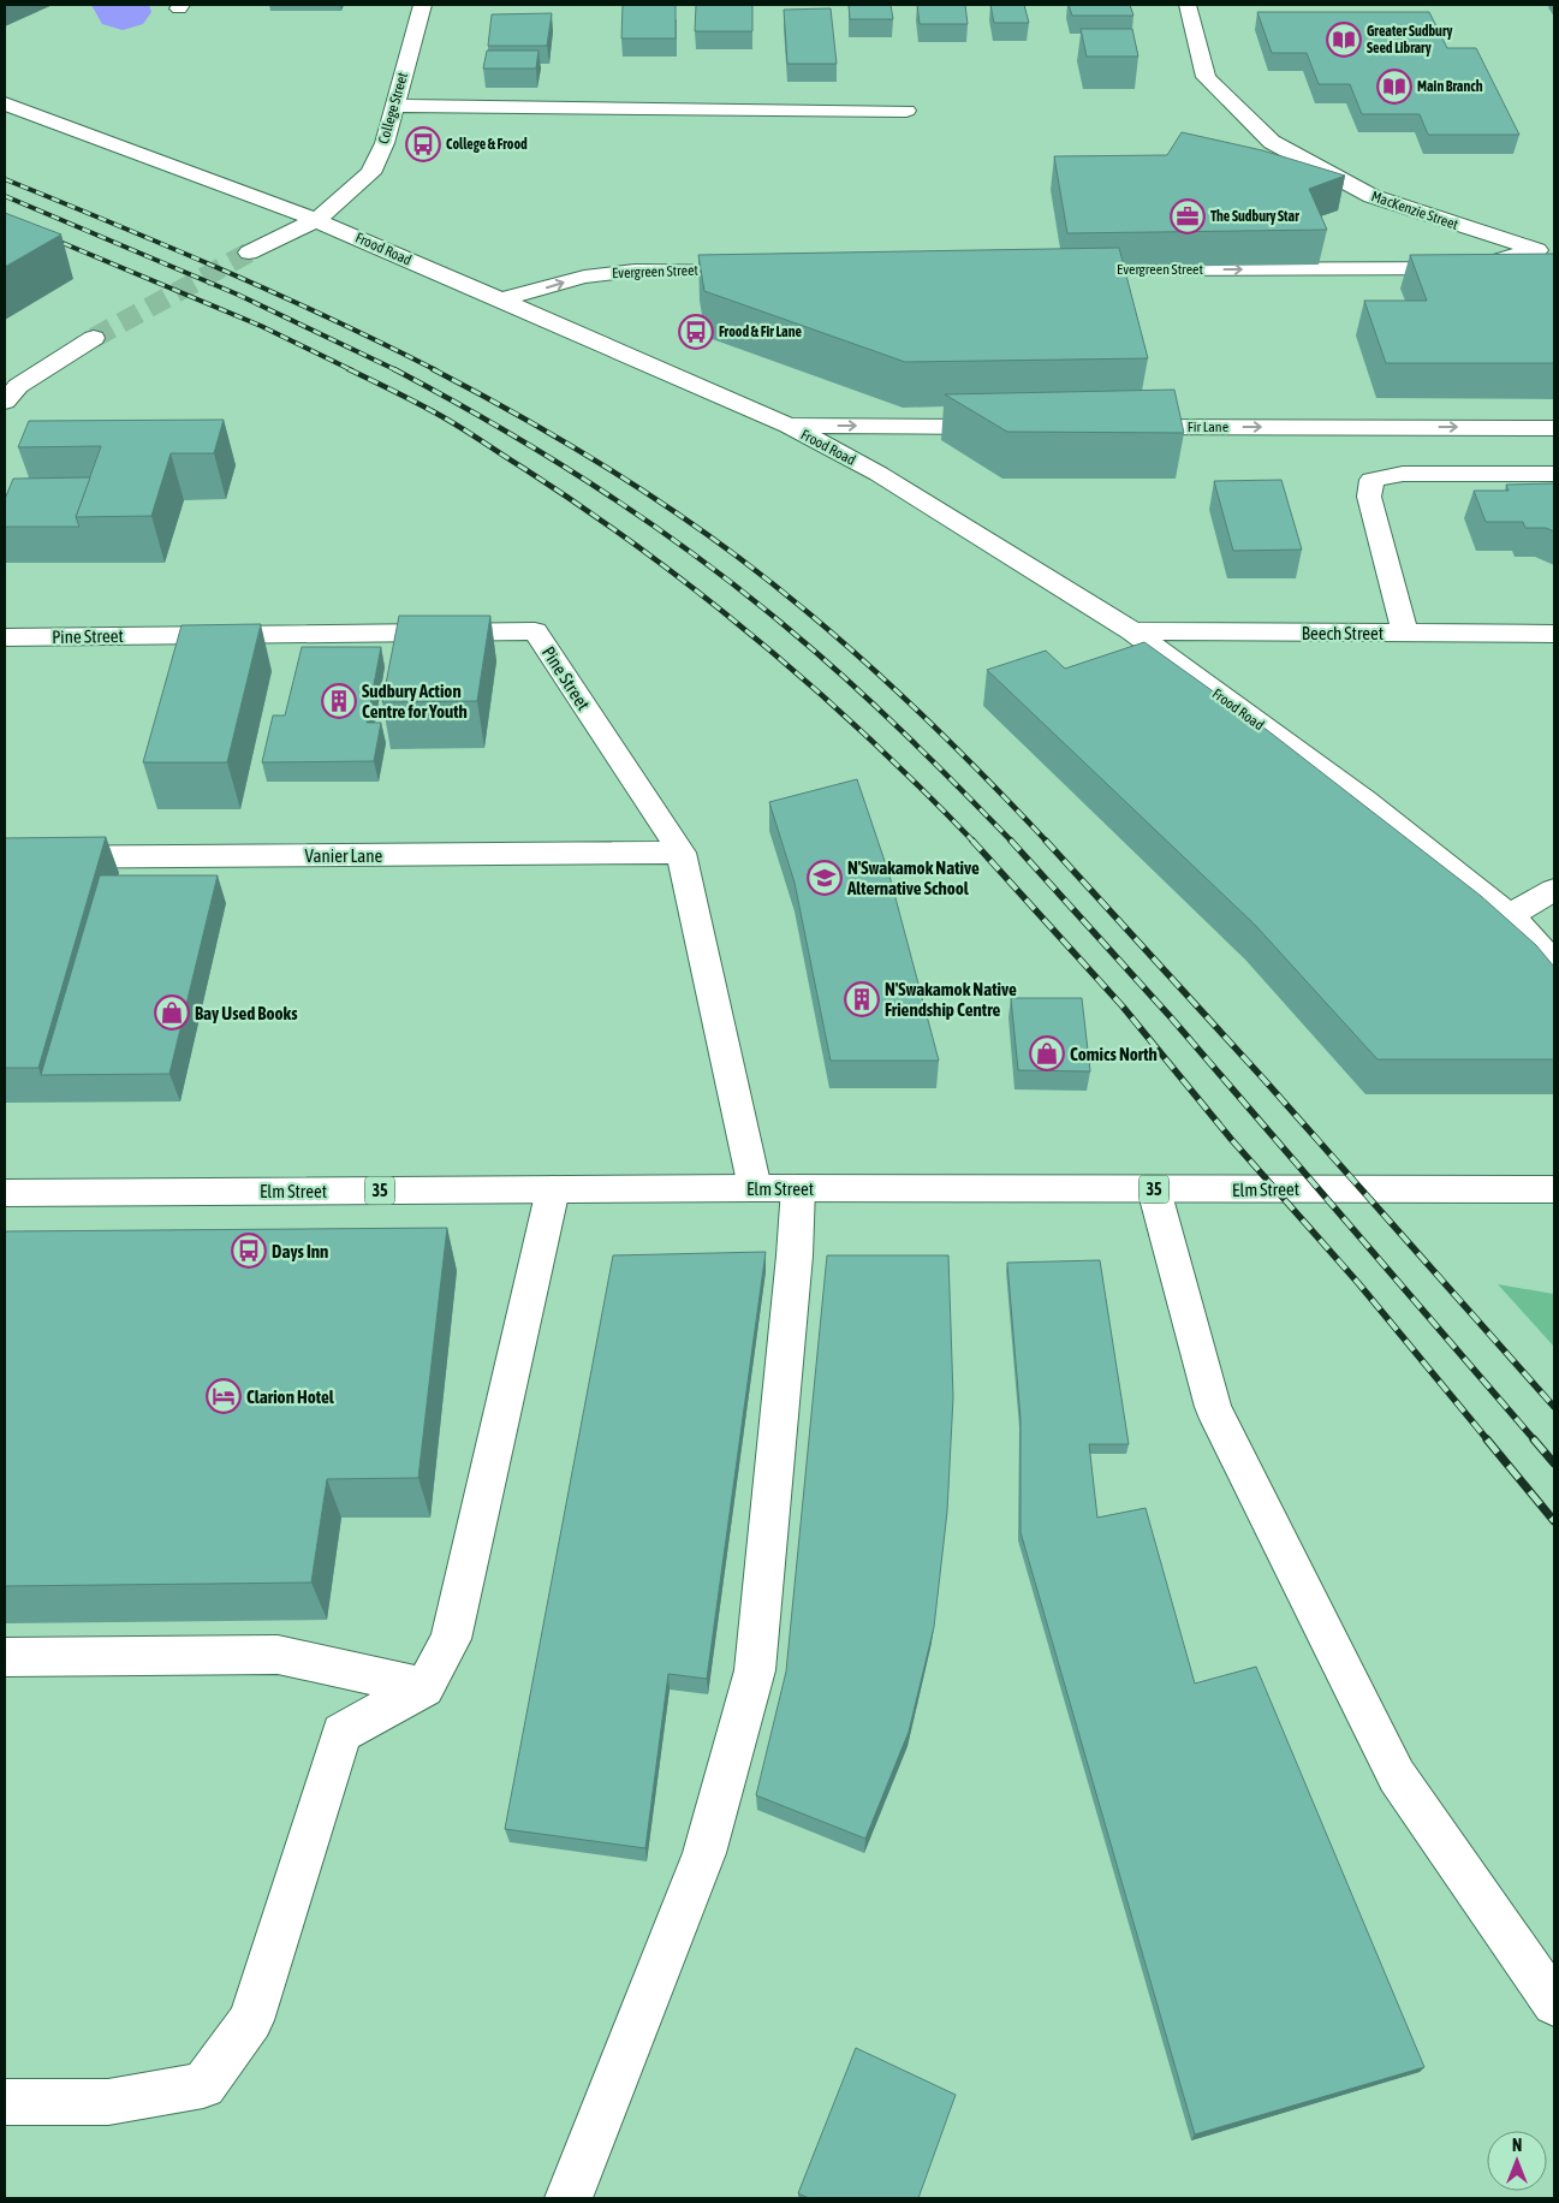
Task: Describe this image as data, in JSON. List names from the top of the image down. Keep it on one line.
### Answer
{"streets":{"street":["College Street","MacKenzie Street","Frood Road","Evergreen Street","Fir Lane","Beech Street","Pine Street","Vanier Lane","Elm Street","35"]},"crossings":[["College Street","Frood Road"],["MacKenzie Street","Evergreen Street"],["Frood Road","Evergreen Street"],["Frood Road","Beech Street"],["Pine Street","Vanier Lane"],["Pine Street","Elm Street"]],"one_way":["Fir Lane"],"places":{"library":["Greater Sudbury Seed Library","Main Branch"],"bus stop":["College & Frood","Frood & Fir Lane","Days Inn"],"office":["The Sudbury Star"],"building":["Sudbury Action Centre for Youth","N'Swakamok Native Friendship Centre"],"school or university":["N'Swakamok Native Alternative School"],"shop":["Bay Used Books","Comics North"],"hotel":["Clarion Hotel"]},"north":"top"}
